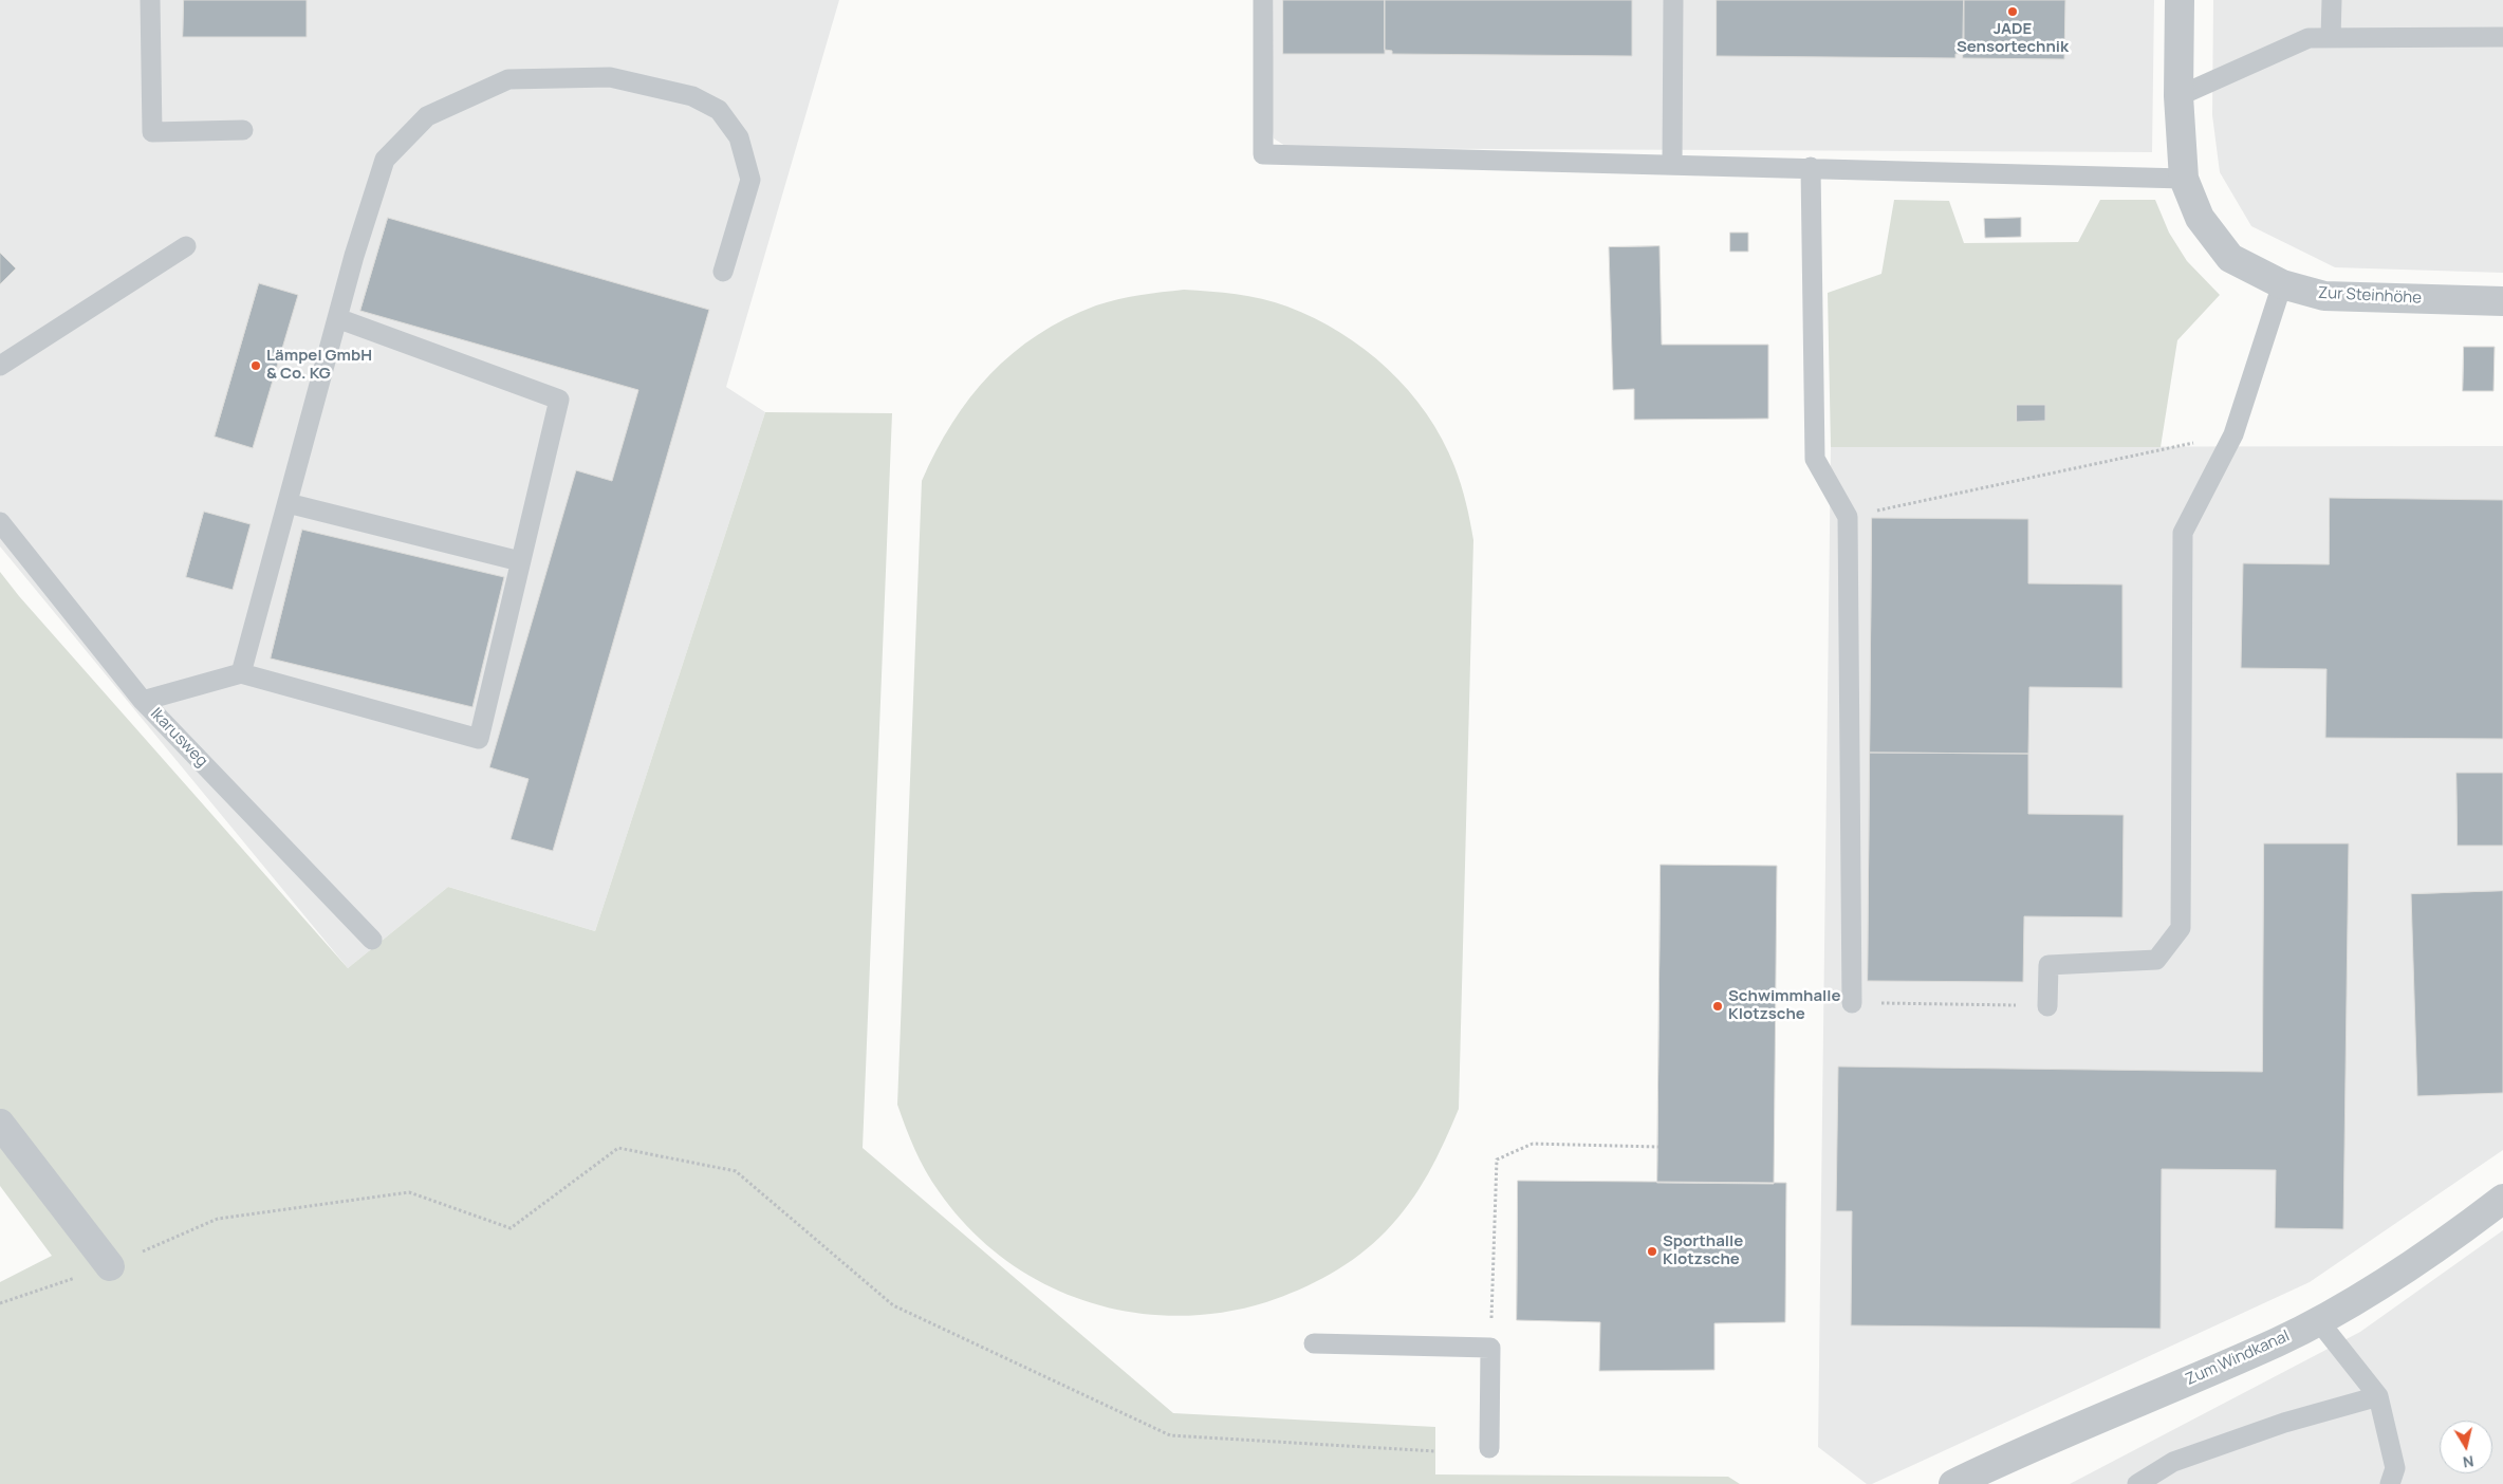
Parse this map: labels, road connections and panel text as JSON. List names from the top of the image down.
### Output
{
  "streets": {
    "street": ["Zur Steinhöhe", "Zum Windkanal"],
    "lane": ["Ikarusweg"]
  },
  "places": [
    "JADE Sensortechnik",
    "Lämpel GmbH & Co. KG",
    "Schwimmhalle Klotzsche",
    "Sporthalle Klotzsche"
  ],
  "north": "bottom"
}
